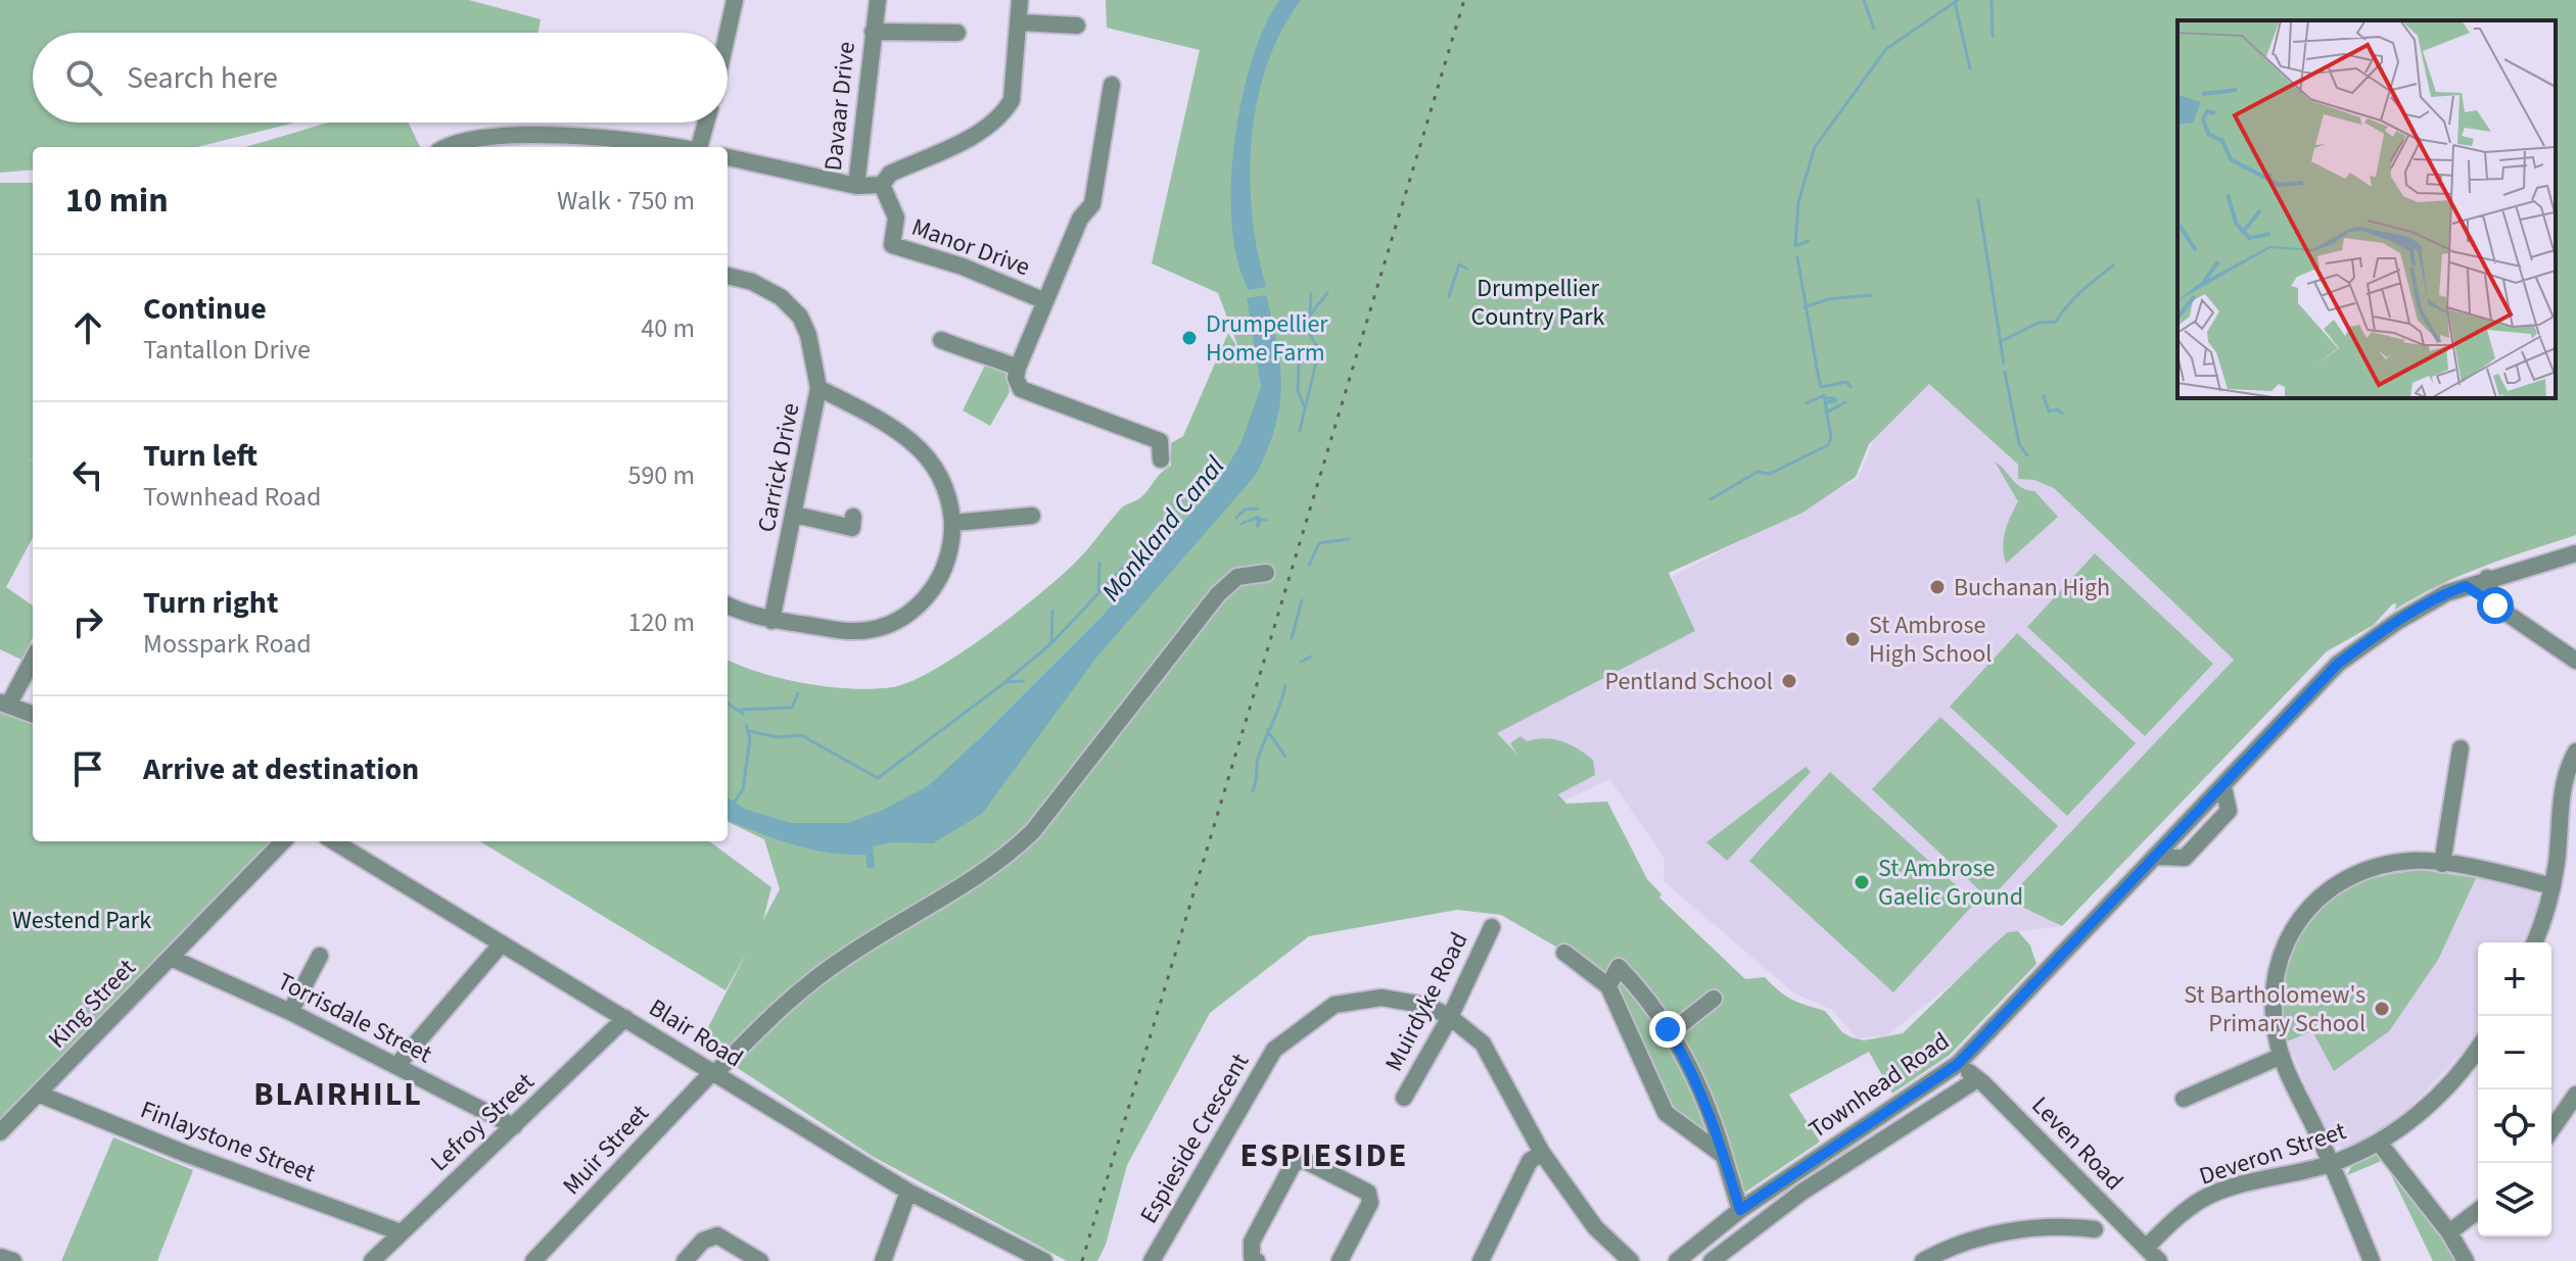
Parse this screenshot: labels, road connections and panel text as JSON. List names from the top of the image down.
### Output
{
  "streets": {
    "street": [
      "Davaar Drive",
      "Manor Drive",
      "Carrick Drive",
      "Muirdyke Road",
      "King Street",
      "Torrisdale Street",
      "Blair Road",
      "Townhead Road",
      "Lefroy Street",
      "Espieside Crescent",
      "Finlaystone Street",
      "Leven Road",
      "Muir Street",
      "Deveron Street"
    ]
  },
  "crossings": [
    ["Muirdyke Road", "Espieside Crescent"],
    ["King Street", "Torrisdale Street"],
    ["King Street", "Finlaystone Street"],
    ["Torrisdale Street", "Lefroy Street"],
    ["Blair Road", "Lefroy Street"],
    ["Blair Road", "Muir Street"],
    ["Townhead Road", "Leven Road"],
    ["Lefroy Street", "Finlaystone Street"],
    ["Leven Road", "Deveron Street"]
  ],
  "districts": ["BLAIRHILL", "ESPIESIDE"],
  "water": ["Monkland Canal"],
  "parks": ["Drumpellier Country Park", "Westend Park"],
  "places": [
    "Drumpellier Home Farm",
    "Buchanan High",
    "St Ambrose High School",
    "Pentland School",
    "St Ambrose Gaelic Ground",
    "St Bartholomew's Primary School"
  ],
  "page": {
    "search": "Search here",
    "heading": ["10 min", "Walk · 750 m"],
    "list": [
      ["Continue", "Tantallon Drive", "40 m"],
      ["Turn left", "Townhead Road", "590 m"],
      ["Turn right", "Mosspark Road", "120 m"],
      "Arrive at destination"
    ],
    "map_buttons": ["+", "−"]
  }
}
